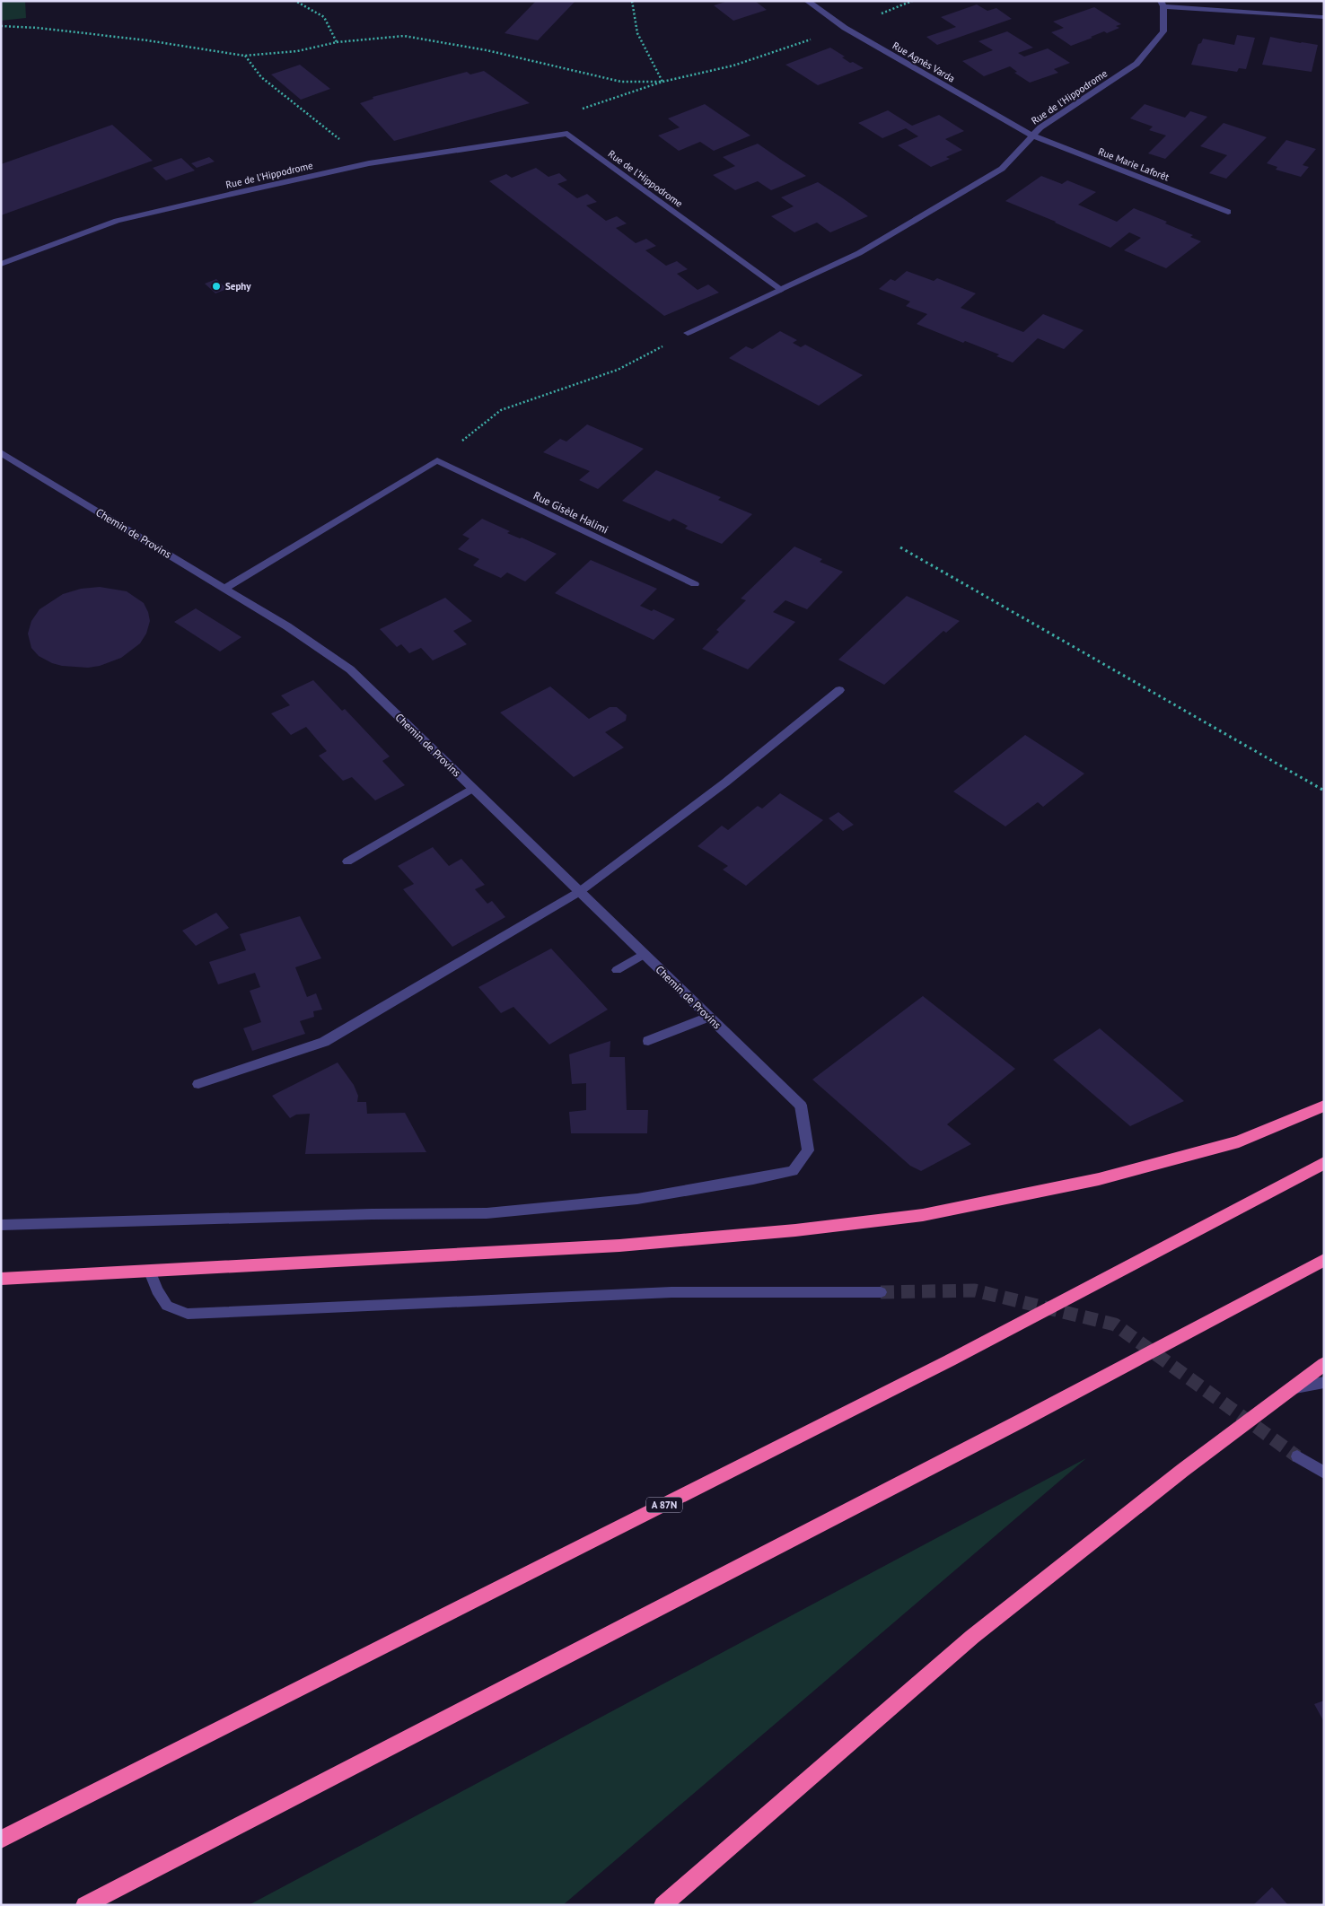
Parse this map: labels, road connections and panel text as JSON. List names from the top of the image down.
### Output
{
  "streets": {
    "highway": ["A 87N"],
    "street": [
      "Rue Agnès Varda",
      "Rue de l'Hippodrome",
      "Rue Marie Laforêt",
      "Rue Gisèle Halimi",
      "Chemin de Provins"
    ]
  },
  "crossings": [
    ["Rue Agnès Varda", "Rue de l'Hippodrome"],
    ["Rue Agnès Varda", "Rue Marie Laforêt"],
    ["Rue de l'Hippodrome", "Rue Marie Laforêt"]
  ],
  "places": ["Sephy"]
}
